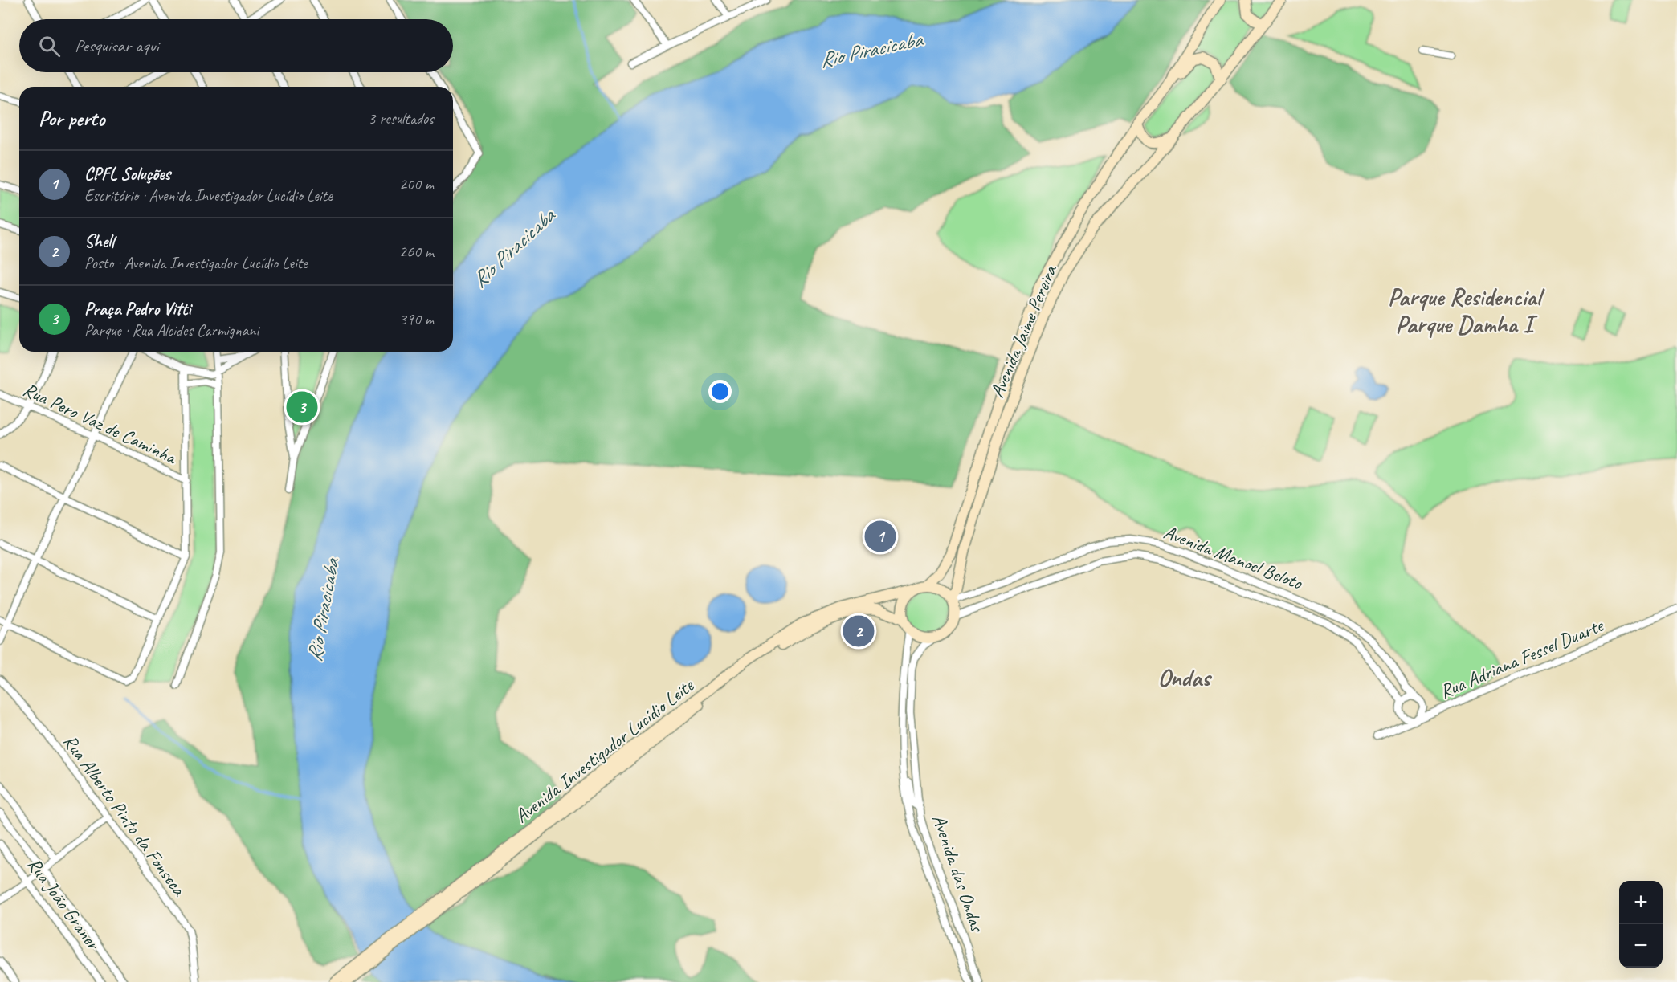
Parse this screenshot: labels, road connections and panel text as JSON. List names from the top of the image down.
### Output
{
  "streets": {
    "main road": ["Avenida Jaime Pereira", "Avenida Investigador Lucídio Leite"],
    "street": [
      "Rua Pero Vaz de Caminha",
      "Avenida Manoel Beloto",
      "Rua Adriana Fessel Duarte",
      "Rua Alberto Pinto da Fonseca",
      "Avenida das Ondas",
      "Rua João Graner"
    ]
  },
  "crossings": [
    ["Avenida Jaime Pereira", "Avenida Manoel Beloto"],
    ["Avenida Jaime Pereira", "Avenida Investigador Lucídio Leite"],
    ["Avenida Jaime Pereira", "Avenida das Ondas"],
    ["Avenida Manoel Beloto", "Rua Adriana Fessel Duarte"],
    ["Avenida Manoel Beloto", "Avenida Investigador Lucídio Leite"],
    ["Avenida Manoel Beloto", "Avenida das Ondas"],
    ["Avenida Investigador Lucídio Leite", "Avenida das Ondas"]
  ],
  "districts": ["Parque Residencial Parque Damha I", "Ondas"],
  "water": ["Rio Piracicaba"],
  "page": {
    "search": "Pesquisar aqui",
    "heading": ["Por perto", "3 resultados"],
    "list": [
      {
        "mark": "1",
        "name": "CPFL Soluções",
        "note": "Escritório · Avenida Investigador Lucídio Leite",
        "value": "200 m"
      },
      {
        "mark": "2",
        "name": "Shell",
        "note": "Posto · Avenida Investigador Lucídio Leite",
        "value": "260 m"
      },
      {
        "mark": "3",
        "name": "Praça Pedro Vitti",
        "note": "Parque · Rua Alcides Carmignani",
        "value": "390 m"
      }
    ],
    "pins": ["3", "1", "2"],
    "map_buttons": ["+", "−"]
  }
}
